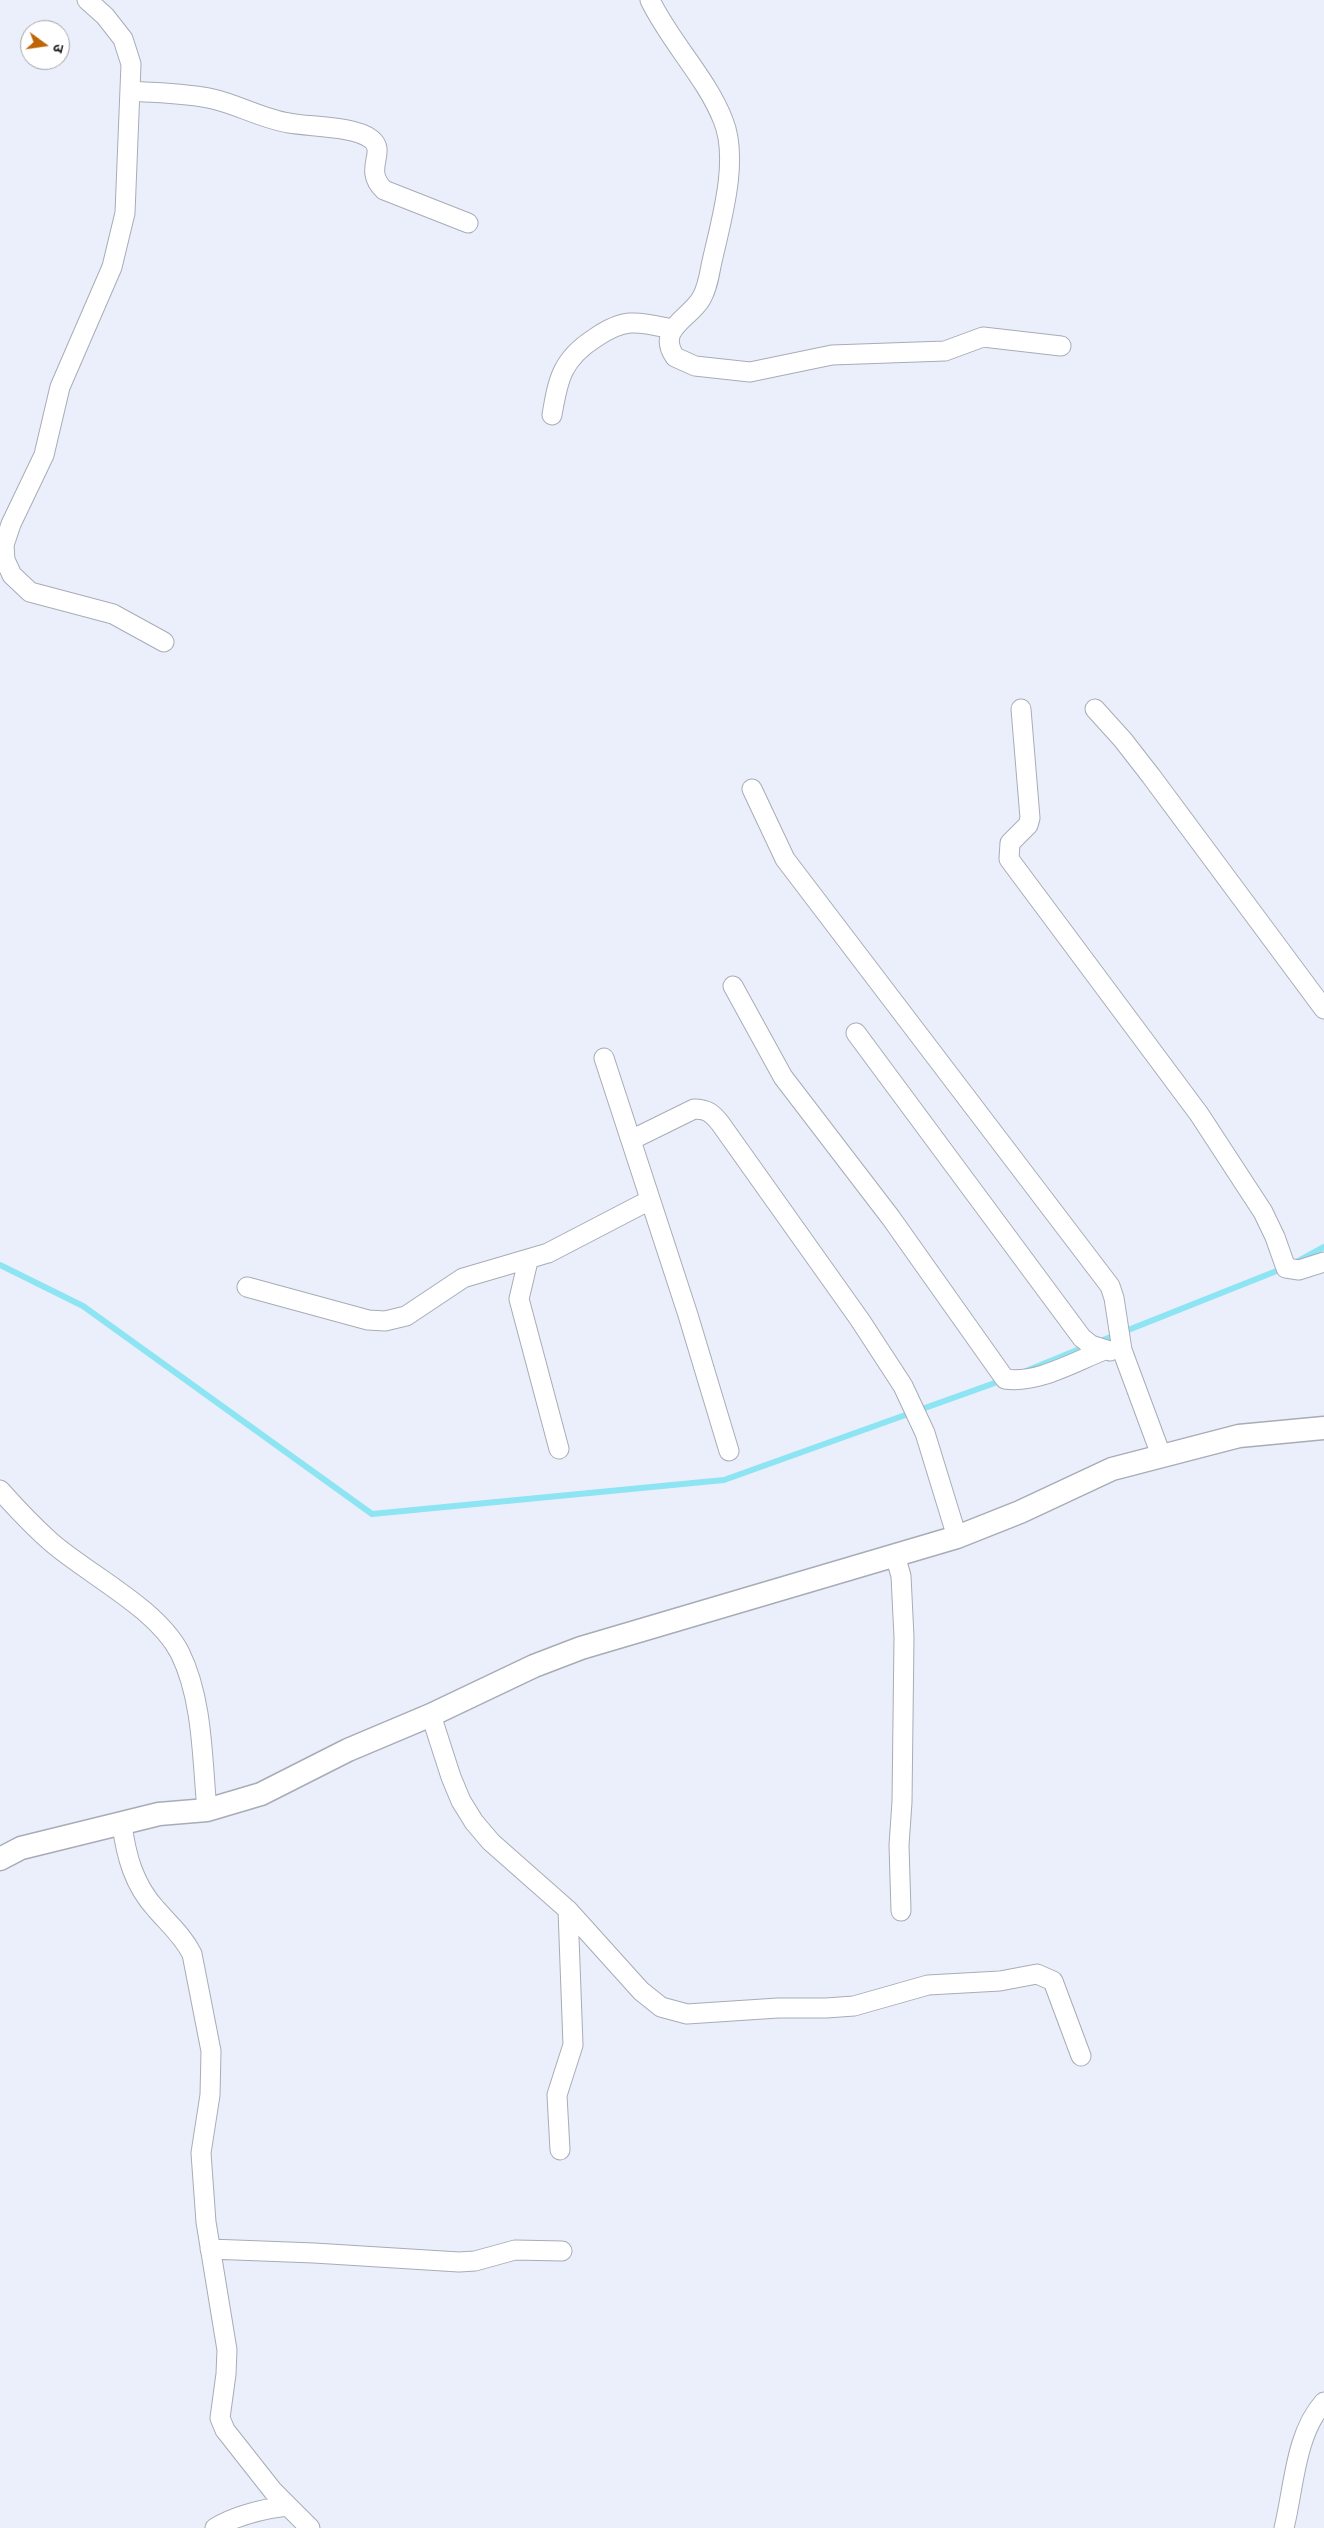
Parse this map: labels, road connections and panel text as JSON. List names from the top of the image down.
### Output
{
  "north": "right"
}
